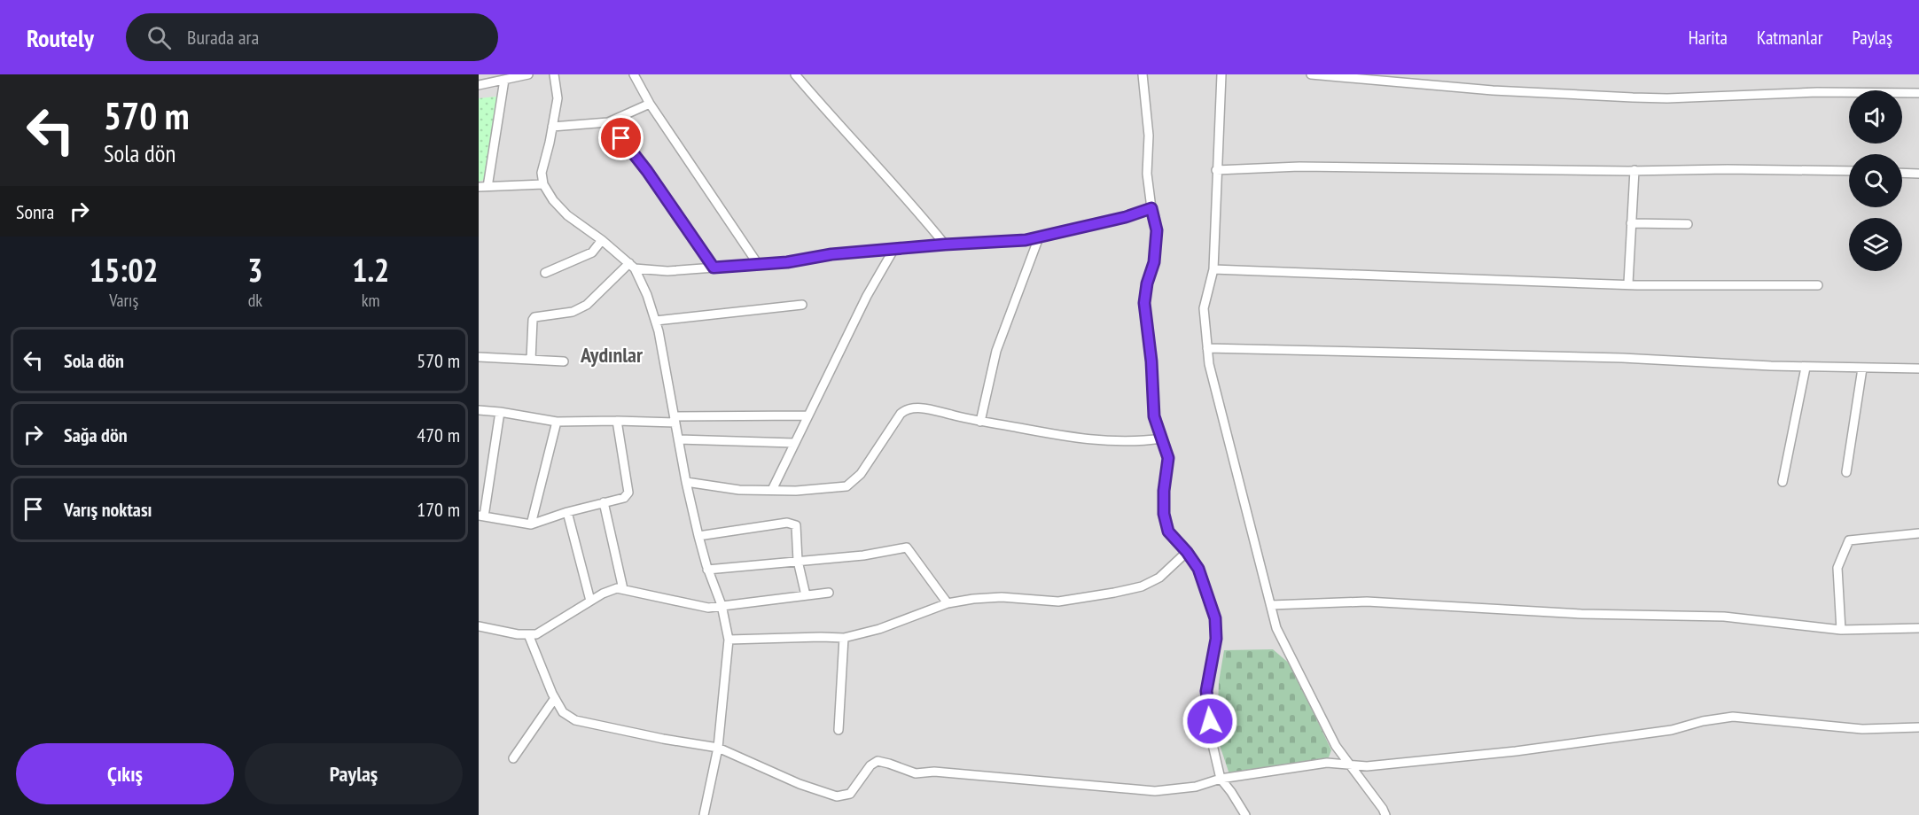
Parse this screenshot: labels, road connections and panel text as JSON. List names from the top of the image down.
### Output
{
  "districts": ["Aydınlar"],
  "page": {
    "header": "Routely",
    "search": "Burada ara",
    "nav": ["Harita", "Katmanlar", "Paylaş"],
    "turn": ["570 m", "Sola dön"],
    "then": "Sonra",
    "eta": [
      "15:02",
      "Varış",
      "3",
      "dk",
      "1.2",
      "km"
    ],
    "list": [
      {
        "name": "Sola dön",
        "value": "570 m"
      },
      {
        "name": "Sağa dön",
        "value": "470 m"
      },
      {
        "name": "Varış noktası",
        "value": "170 m"
      }
    ],
    "buttons": ["Çıkış", "Paylaş"]
  }
}
